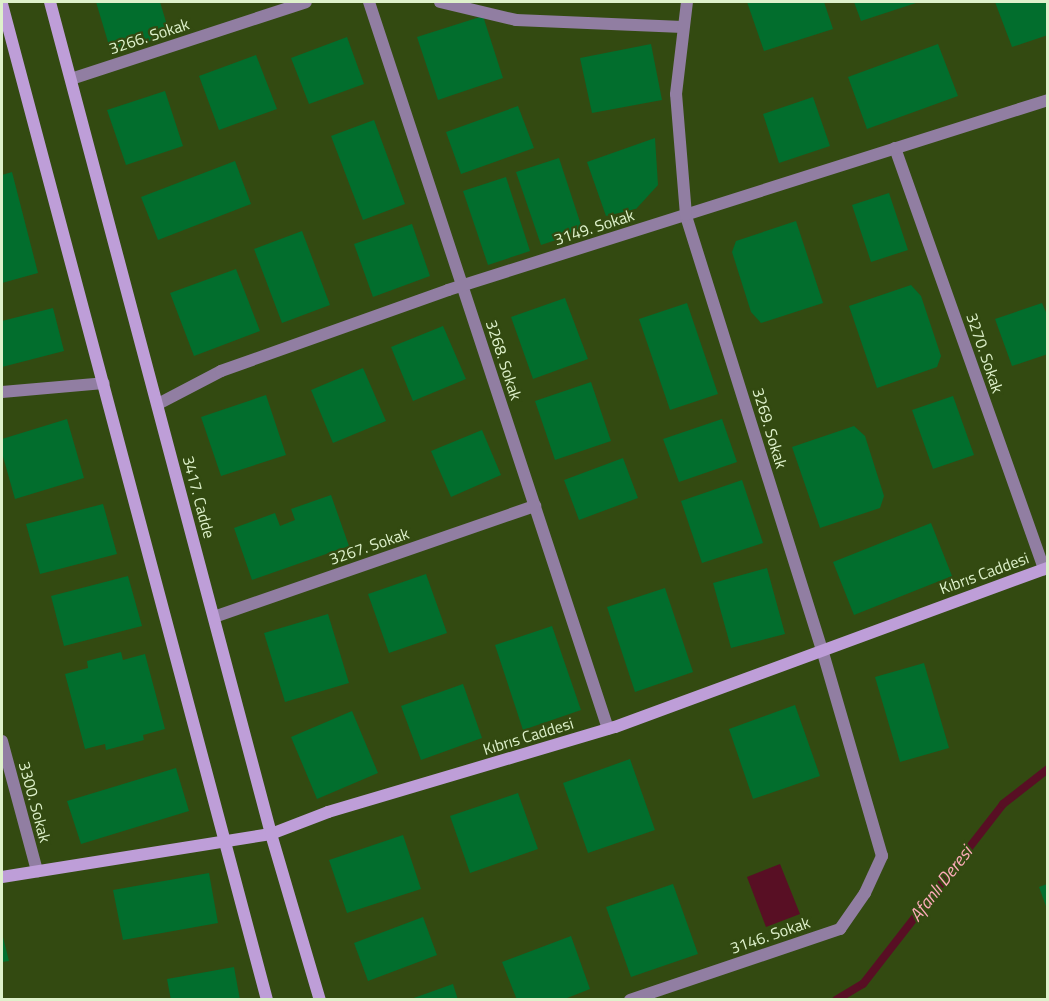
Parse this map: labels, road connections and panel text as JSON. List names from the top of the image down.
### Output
{
  "streets": {
    "street": [
      "3266. Sokak",
      "3149. Sokak",
      "3270. Sokak",
      "3268. Sokak",
      "3269. Sokak",
      "3417. Cadde",
      "3267. Sokak",
      "Kıbrıs Caddesi",
      "3300. Sokak",
      "3146. Sokak"
    ]
  },
  "crossings": [
    ["3266. Sokak", "3417. Cadde"],
    ["3149. Sokak", "3270. Sokak"],
    ["3149. Sokak", "3268. Sokak"],
    ["3149. Sokak", "3269. Sokak"],
    ["3149. Sokak", "3417. Cadde"],
    ["3270. Sokak", "Kıbrıs Caddesi"],
    ["3268. Sokak", "3267. Sokak"],
    ["3268. Sokak", "Kıbrıs Caddesi"],
    ["3269. Sokak", "Kıbrıs Caddesi"],
    ["3269. Sokak", "3146. Sokak"],
    ["3417. Cadde", "3267. Sokak"],
    ["3417. Cadde", "Kıbrıs Caddesi"],
    ["Kıbrıs Caddesi", "3300. Sokak"]
  ],
  "water": ["Afanlı Deresi"]
}
